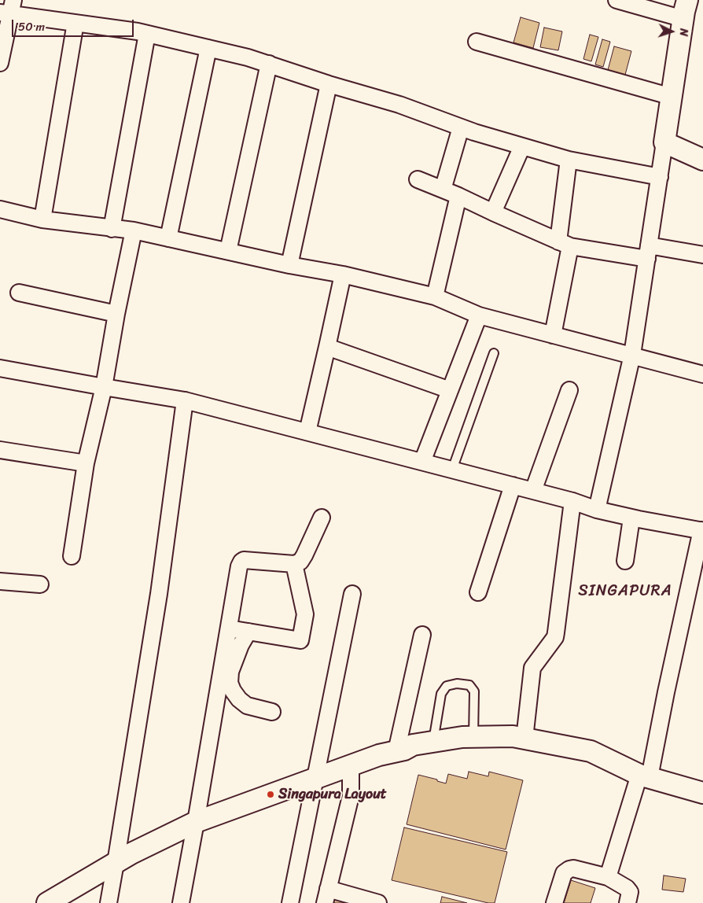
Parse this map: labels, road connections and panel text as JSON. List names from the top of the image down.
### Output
{
  "districts": ["SINGAPURA"],
  "places": ["Singapura Layout"],
  "scale_bar": "50 m",
  "north": "right"
}
